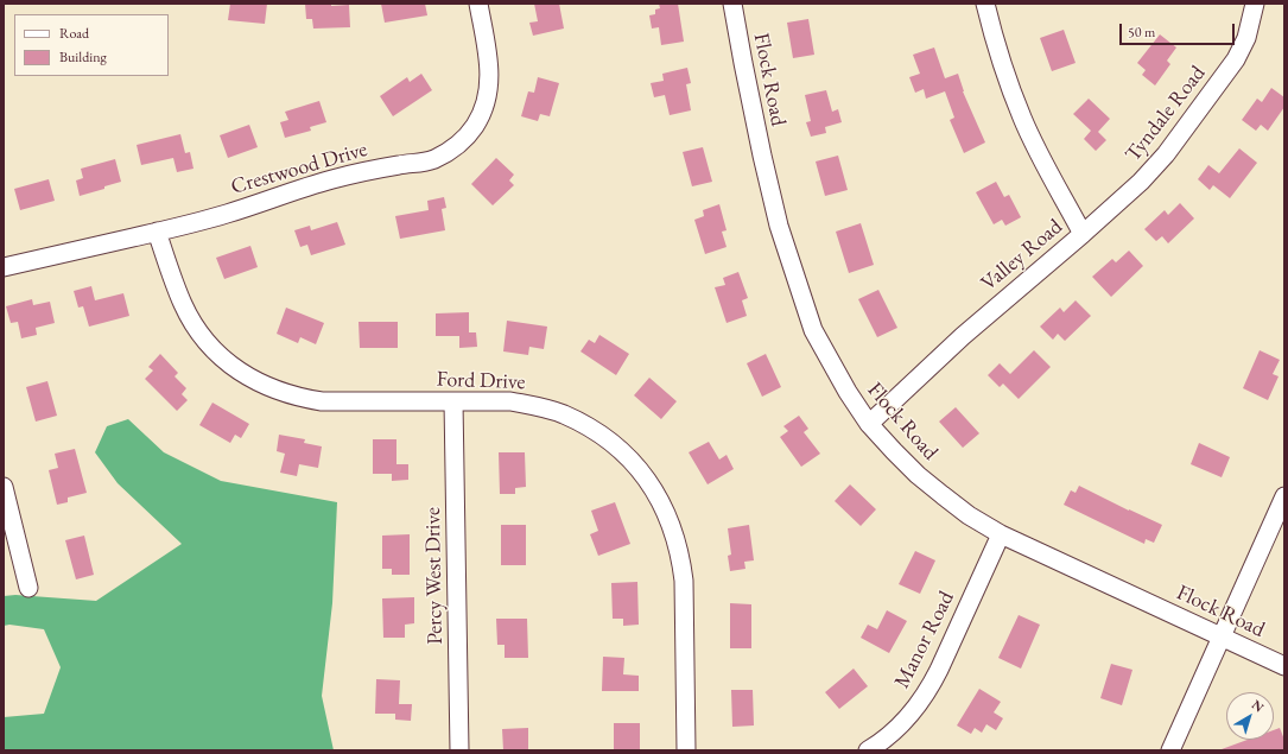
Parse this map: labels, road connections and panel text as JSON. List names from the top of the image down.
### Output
{
  "streets": {
    "street": [
      "Flock Road",
      "Tyndale Road",
      "Crestwood Drive",
      "Valley Road",
      "Ford Drive",
      "Percy West Drive",
      "Manor Road"
    ]
  },
  "crossings": [
    ["Flock Road", "Valley Road"],
    ["Flock Road", "Manor Road"],
    ["Tyndale Road", "Valley Road"],
    ["Crestwood Drive", "Ford Drive"],
    ["Ford Drive", "Percy West Drive"]
  ],
  "legend": ["Road", "Building"],
  "scale_bar": "50 m",
  "north": "top right"
}
